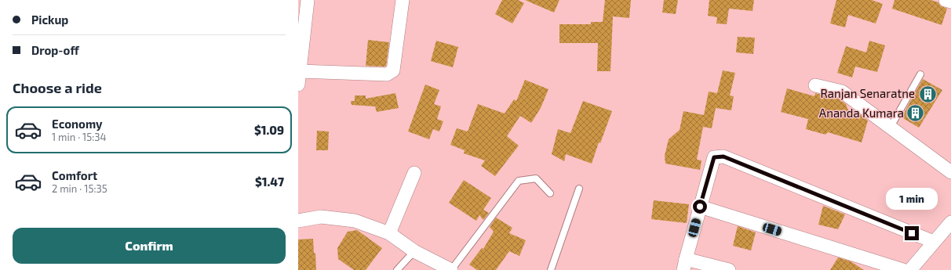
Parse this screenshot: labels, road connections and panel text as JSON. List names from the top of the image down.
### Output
{
  "places": {
    "building": ["Ranjan Senaratne", "Ananda Kumara"]
  },
  "page": {
    "banner": ["Pickup", "Drop-off"],
    "heading": "Choose a ride",
    "list": [
      {
        "name": "Economy",
        "note": "1 min · 15:34",
        "value": "$1.09"
      },
      {
        "name": "Comfort",
        "note": "2 min · 15:35",
        "value": "$1.47"
      }
    ],
    "bubble": "1 min",
    "buttons": "Confirm"
  }
}
